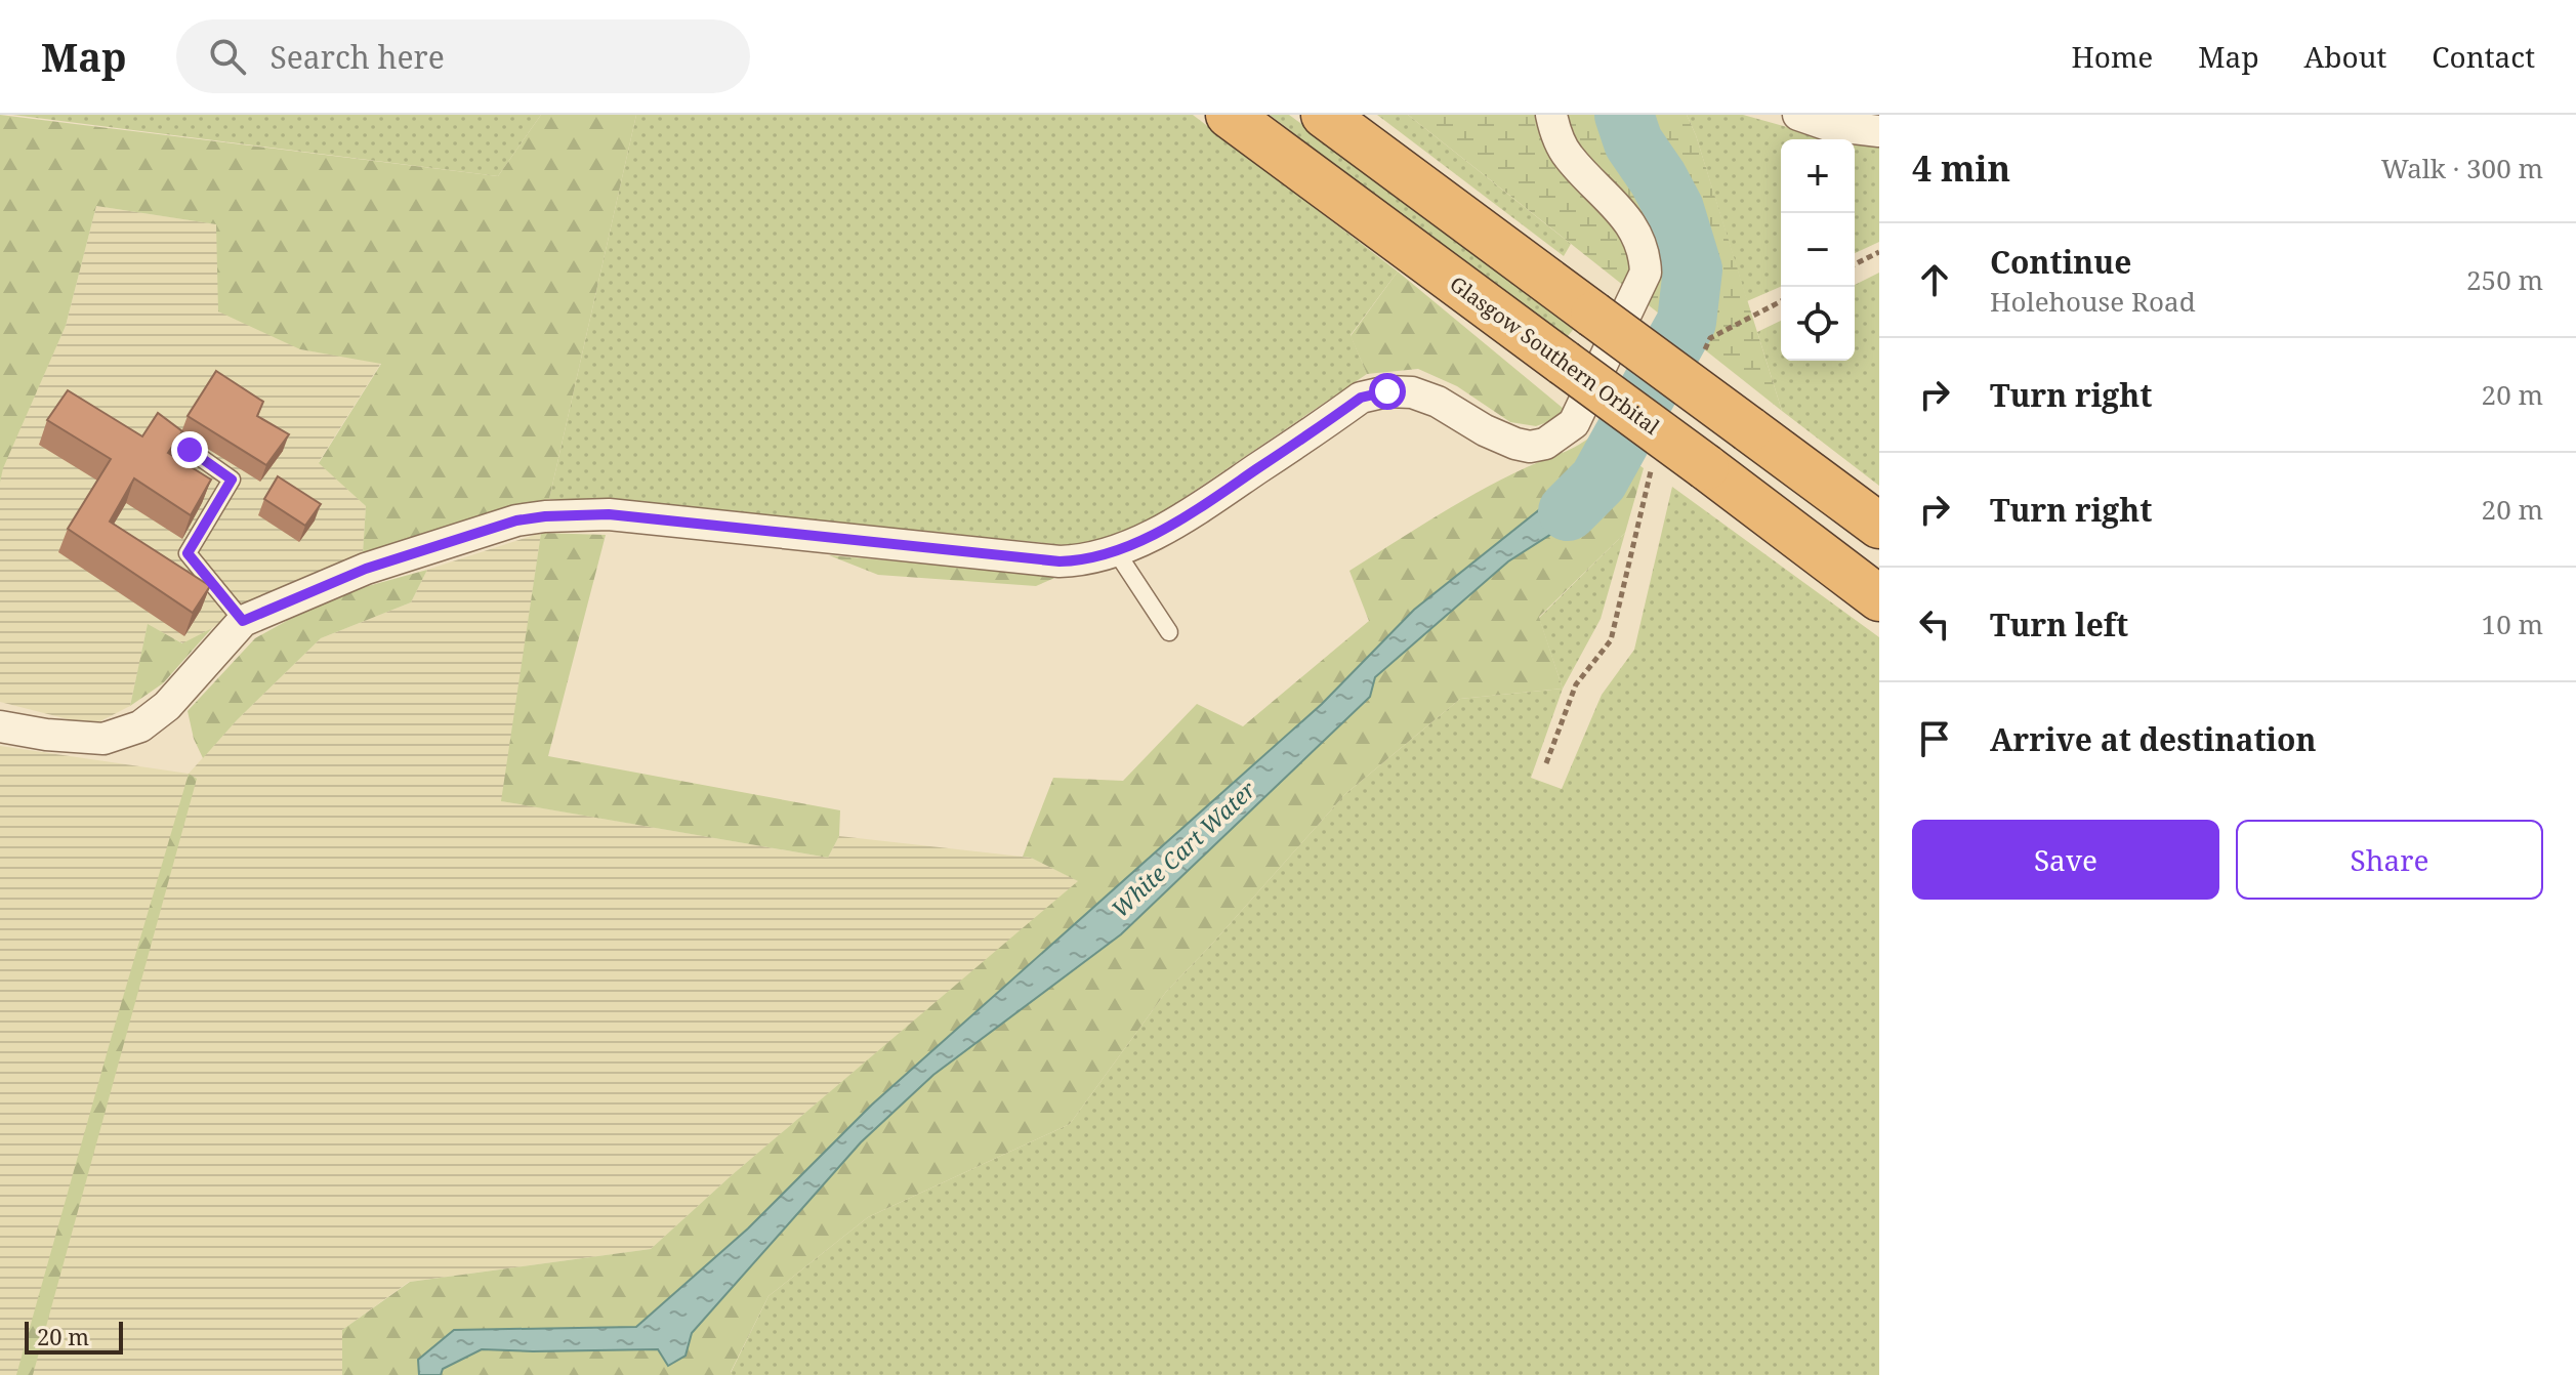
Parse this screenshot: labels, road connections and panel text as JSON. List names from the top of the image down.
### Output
{
  "streets": {
    "highway": ["Glasgow Southern Orbital"]
  },
  "water": ["White Cart Water"],
  "scale_bar": "20 m",
  "page": {
    "header": "Map",
    "search": "Search here",
    "nav": [
      "Home",
      "Map",
      "About",
      "Contact"
    ],
    "heading": ["4 min", "Walk · 300 m"],
    "map_buttons": ["+", "−"],
    "list": [
      ["Continue", "Holehouse Road", "250 m"],
      ["Turn right", "20 m"],
      ["Turn right", "20 m"],
      ["Turn left", "10 m"],
      "Arrive at destination"
    ],
    "buttons": ["Save", "Share"],
    "scale": "20 m"
  }
}
